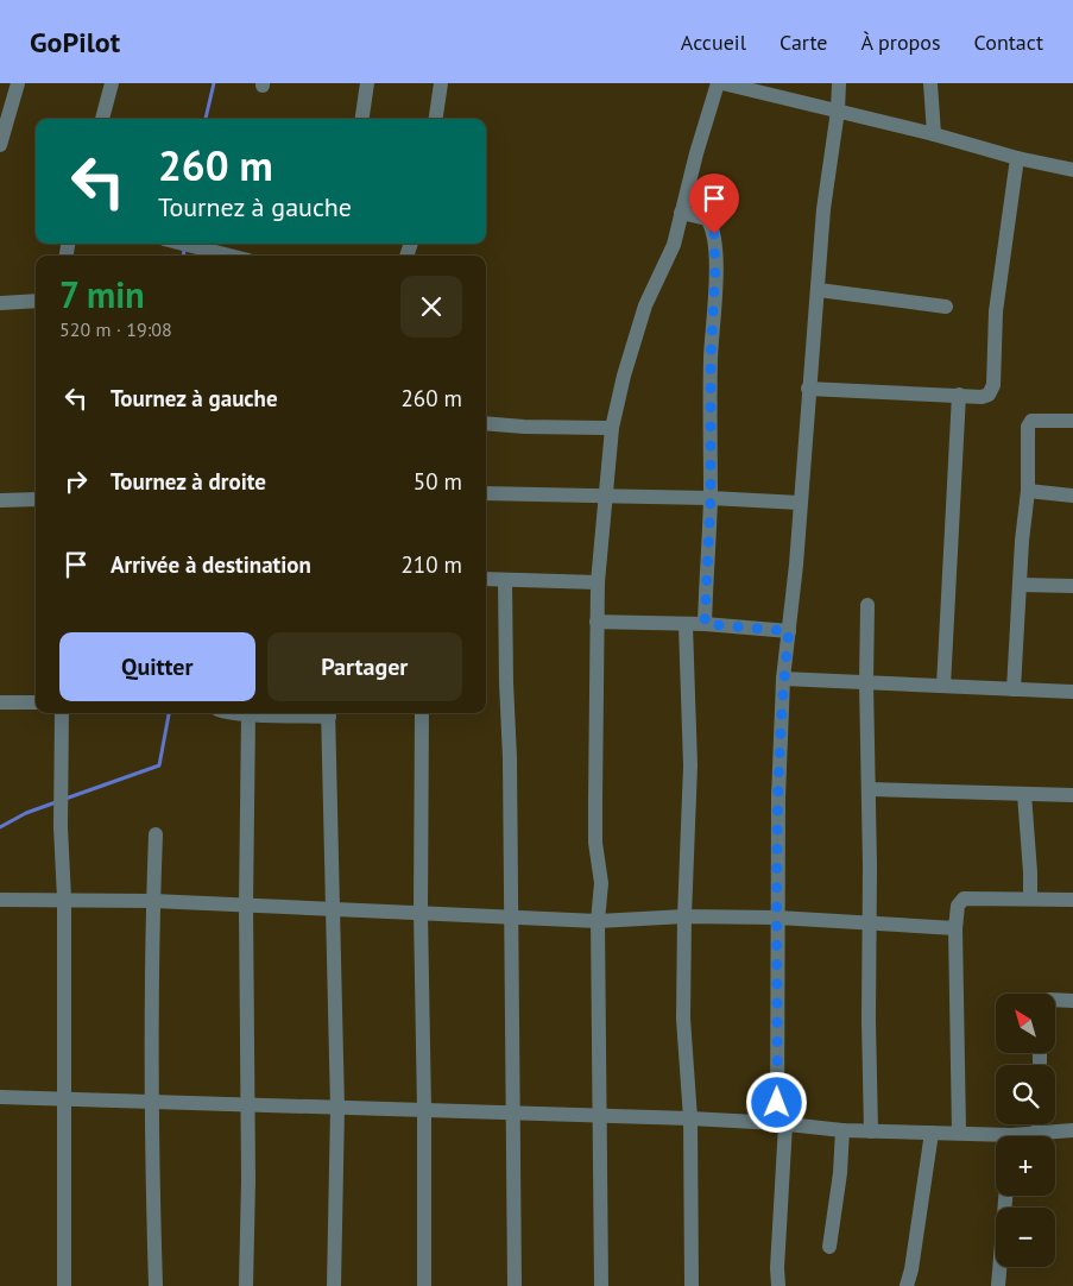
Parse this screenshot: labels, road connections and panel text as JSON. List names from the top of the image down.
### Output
{
  "north": "top left",
  "page": {
    "header": "GoPilot",
    "nav": [
      "Accueil",
      "Carte",
      "À propos",
      "Contact"
    ],
    "turn": ["260 m", "Tournez à gauche"],
    "heading": ["7 min", "520 m · 19:08"],
    "list": [
      {
        "name": "Tournez à gauche",
        "value": "260 m"
      },
      {
        "name": "Tournez à droite",
        "value": "50 m"
      },
      {
        "name": "Arrivée à destination",
        "value": "210 m"
      }
    ],
    "buttons": ["Quitter", "Partager"],
    "map_buttons": ["+", "−"]
  }
}
